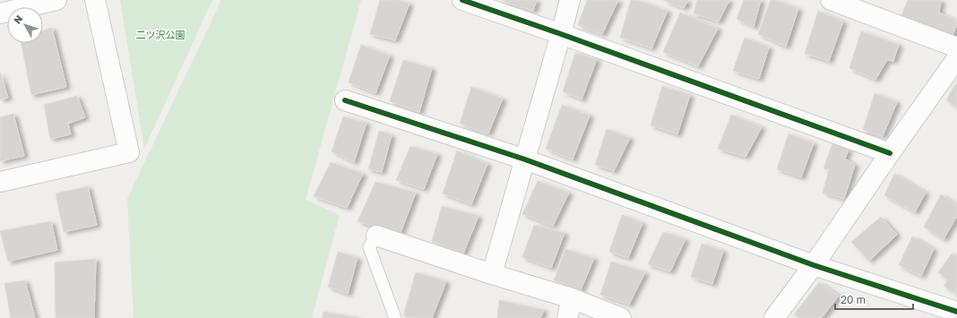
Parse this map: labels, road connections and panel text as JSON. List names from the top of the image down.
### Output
{
  "parks": ["二ツ沢公園"],
  "scale_bar": "20 m",
  "north": "top left"
}
